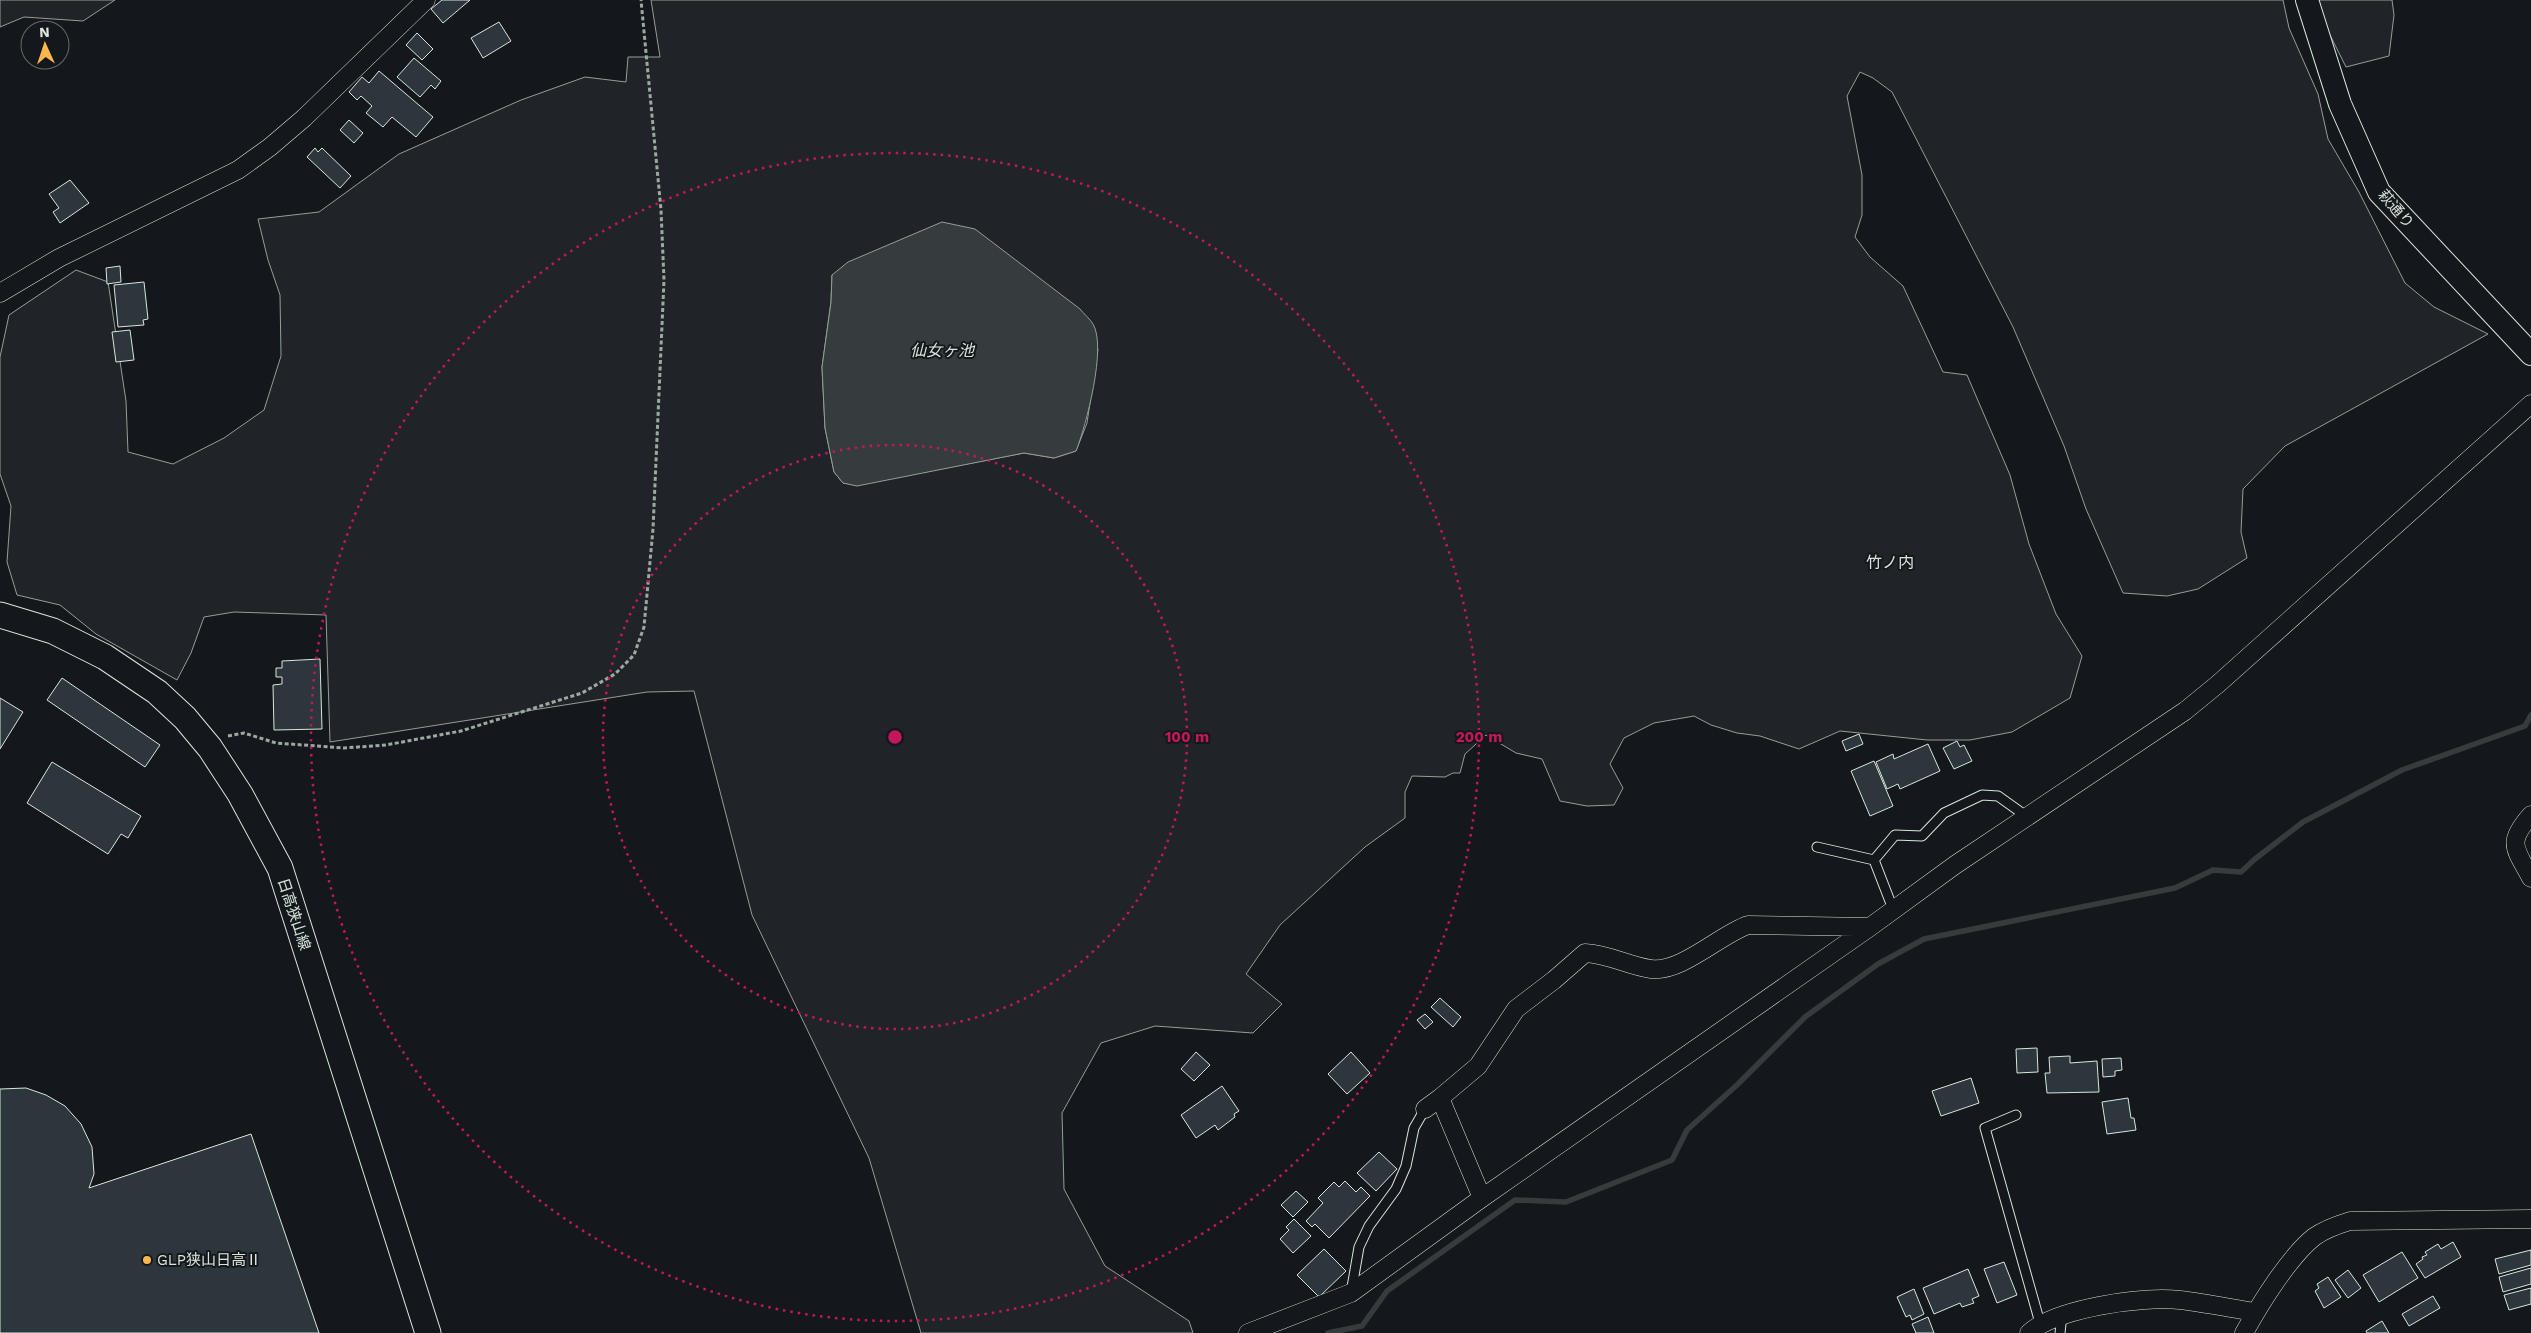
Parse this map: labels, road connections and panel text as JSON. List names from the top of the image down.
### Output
{
  "streets": {
    "main road": ["日高狭山線"],
    "street": ["萩通り"]
  },
  "districts": ["竹ノ内"],
  "water": ["仙女ヶ池"],
  "places": ["GLP狭山日高Ⅱ"],
  "north": "top",
  "rings": ["100 m", "200 m"]
}
